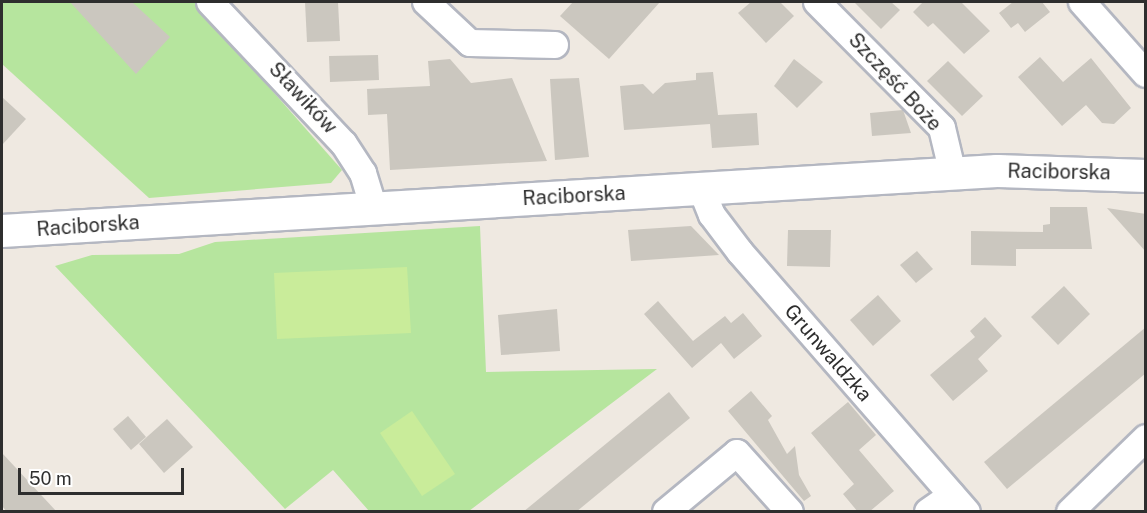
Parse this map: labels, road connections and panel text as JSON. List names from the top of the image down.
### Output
{
  "streets": {
    "street": [
      "Szczęść Boże",
      "Sławików",
      "Raciborska",
      "Grunwaldzka"
    ]
  },
  "crossings": [
    ["Szczęść Boże", "Raciborska"],
    ["Sławików", "Raciborska"],
    ["Raciborska", "Grunwaldzka"]
  ],
  "scale_bar": "50 m"
}
